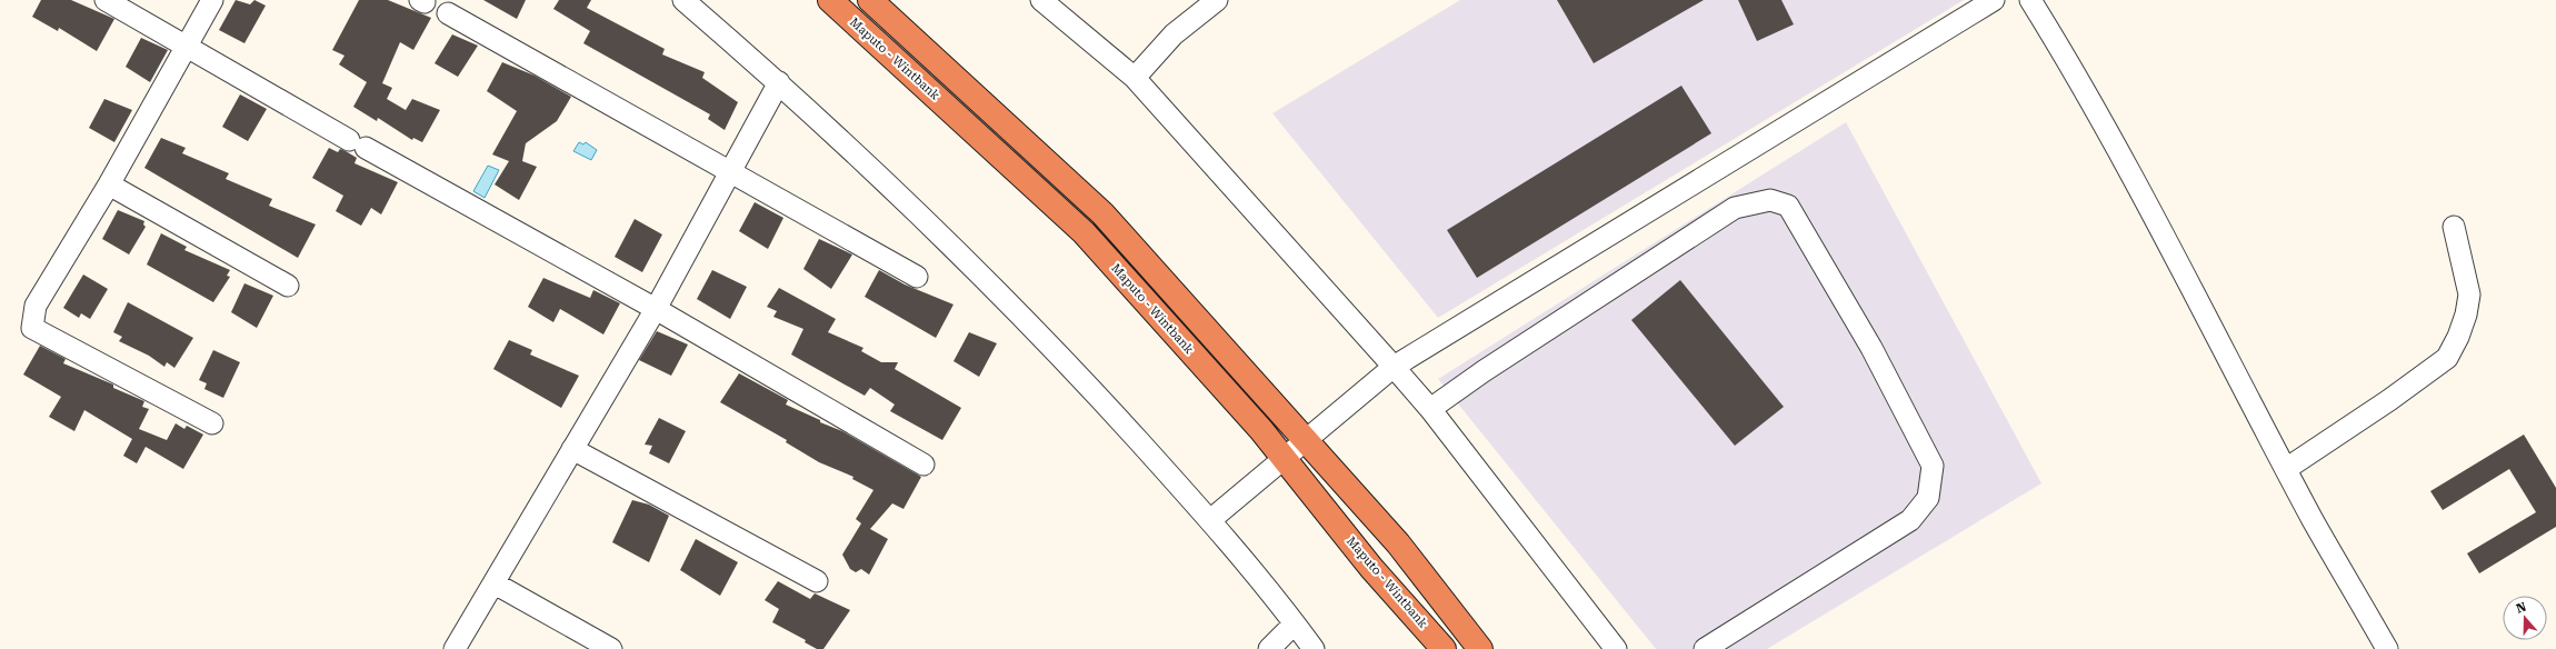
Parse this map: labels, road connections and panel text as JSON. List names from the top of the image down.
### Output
{
  "streets": {
    "highway": ["Maputo - Wintbank"]
  },
  "north": "top"
}
